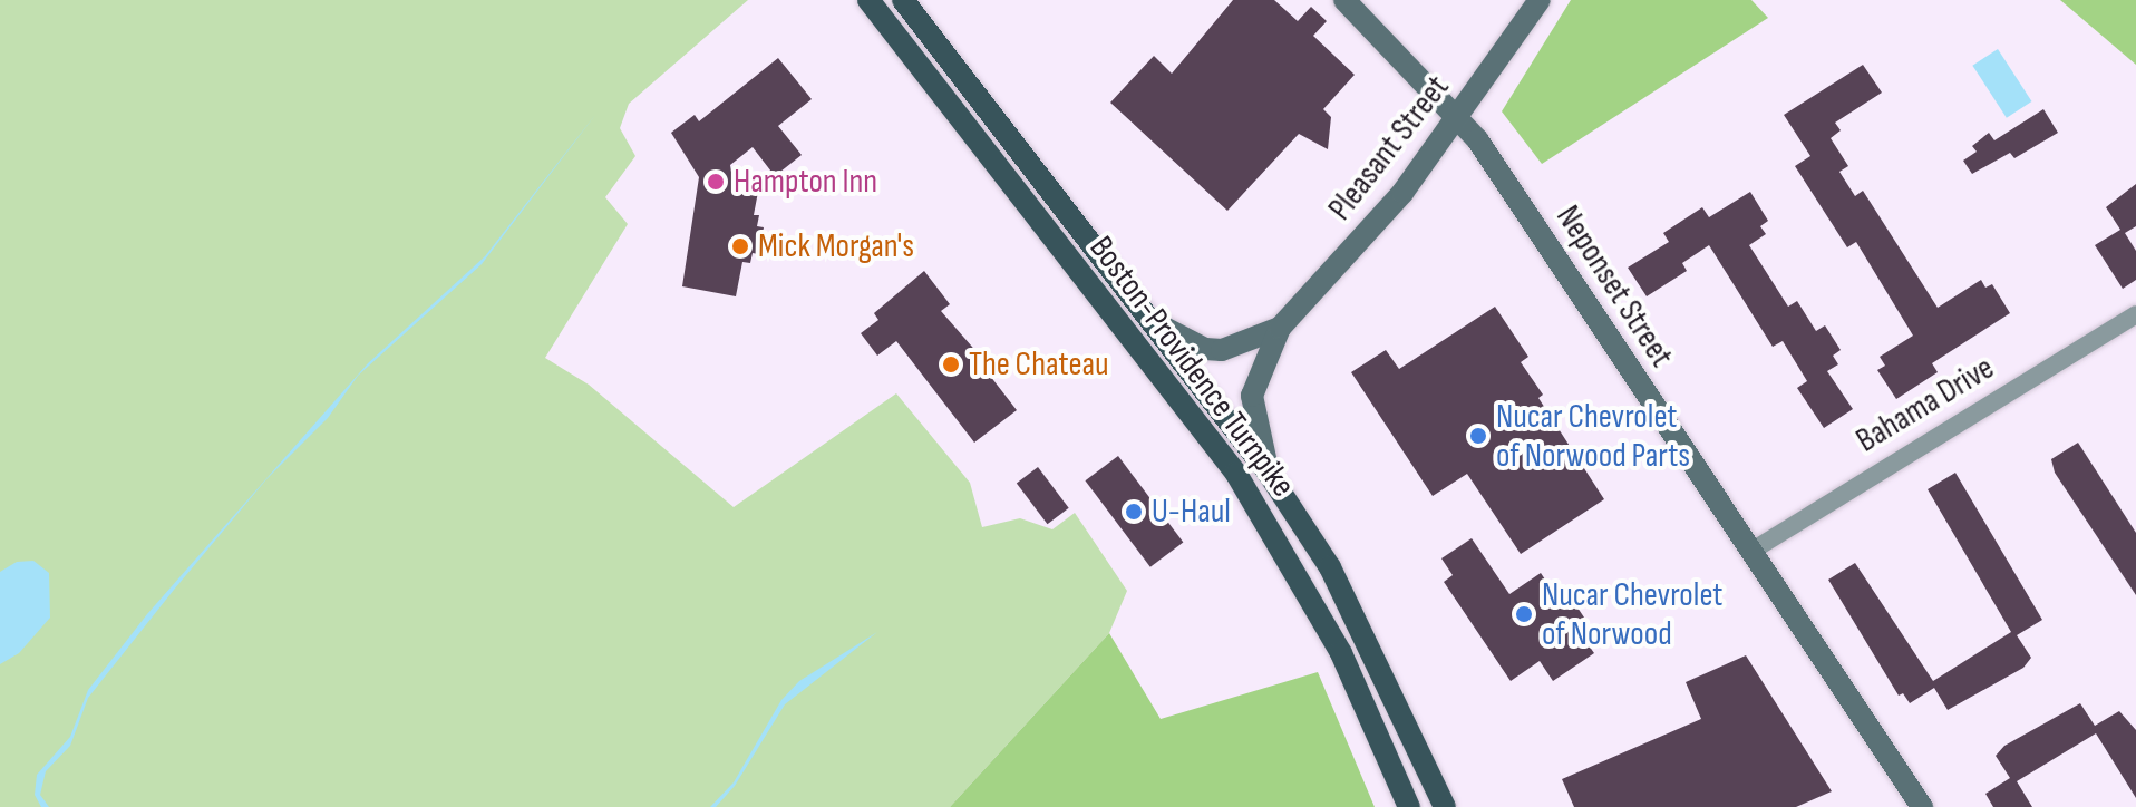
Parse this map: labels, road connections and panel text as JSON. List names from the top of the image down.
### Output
{
  "streets": {
    "main road": ["Boston-Providence Turnpike"],
    "street": ["Pleasant Street", "Neponset Street", "Bahama Drive"]
  },
  "crossings": [
    ["Pleasant Street", "Neponset Street"],
    ["Pleasant Street", "Boston-Providence Turnpike"],
    ["Neponset Street", "Bahama Drive"]
  ],
  "places": [
    "Hampton Inn",
    "Mick Morgan's",
    "The Chateau",
    "Nucar Chevrolet of Norwood Parts",
    "U-Haul",
    "Nucar Chevrolet of Norwood"
  ]
}
